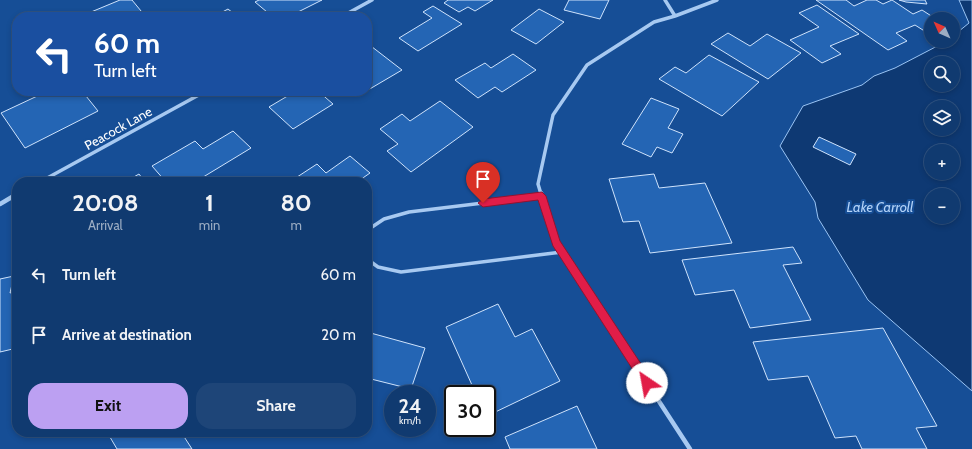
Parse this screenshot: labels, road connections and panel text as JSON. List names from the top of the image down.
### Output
{
  "streets": {
    "street": ["Peacock Lane"]
  },
  "water": ["Lake Carroll"],
  "north": "top left",
  "page": {
    "map_buttons": ["+", "−"],
    "turn": ["60 m", "Turn left"],
    "eta": [
      "20:08",
      "Arrival",
      "1",
      "min",
      "80",
      "m"
    ],
    "list": [
      {
        "name": "Turn left",
        "value": "60 m"
      },
      {
        "name": "Arrive at destination",
        "value": "20 m"
      }
    ],
    "buttons": ["Exit", "Share"],
    "speed": "24 km/h",
    "limit": "30"
  }
}
